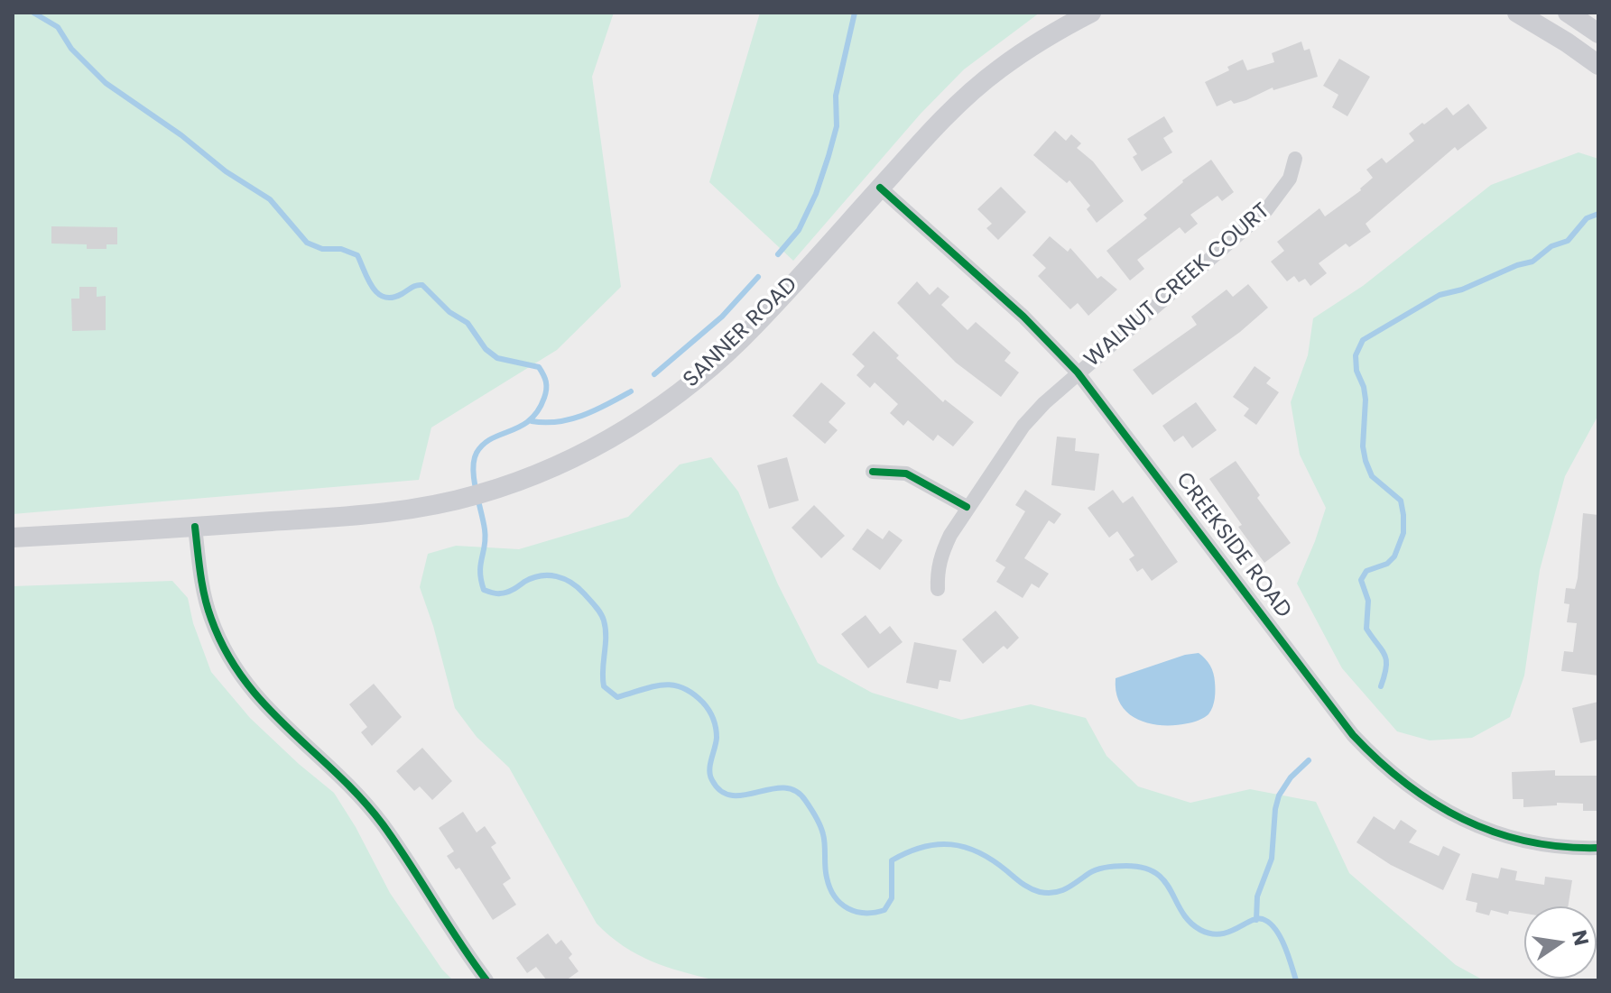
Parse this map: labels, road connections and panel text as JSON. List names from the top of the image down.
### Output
{
  "streets": {
    "main road": ["SANNER ROAD"],
    "street": ["WALNUT CREEK COURT", "CREEKSIDE ROAD"]
  },
  "crossings": [
    ["WALNUT CREEK COURT", "CREEKSIDE ROAD"],
    ["SANNER ROAD", "CREEKSIDE ROAD"]
  ],
  "north": "right"
}
